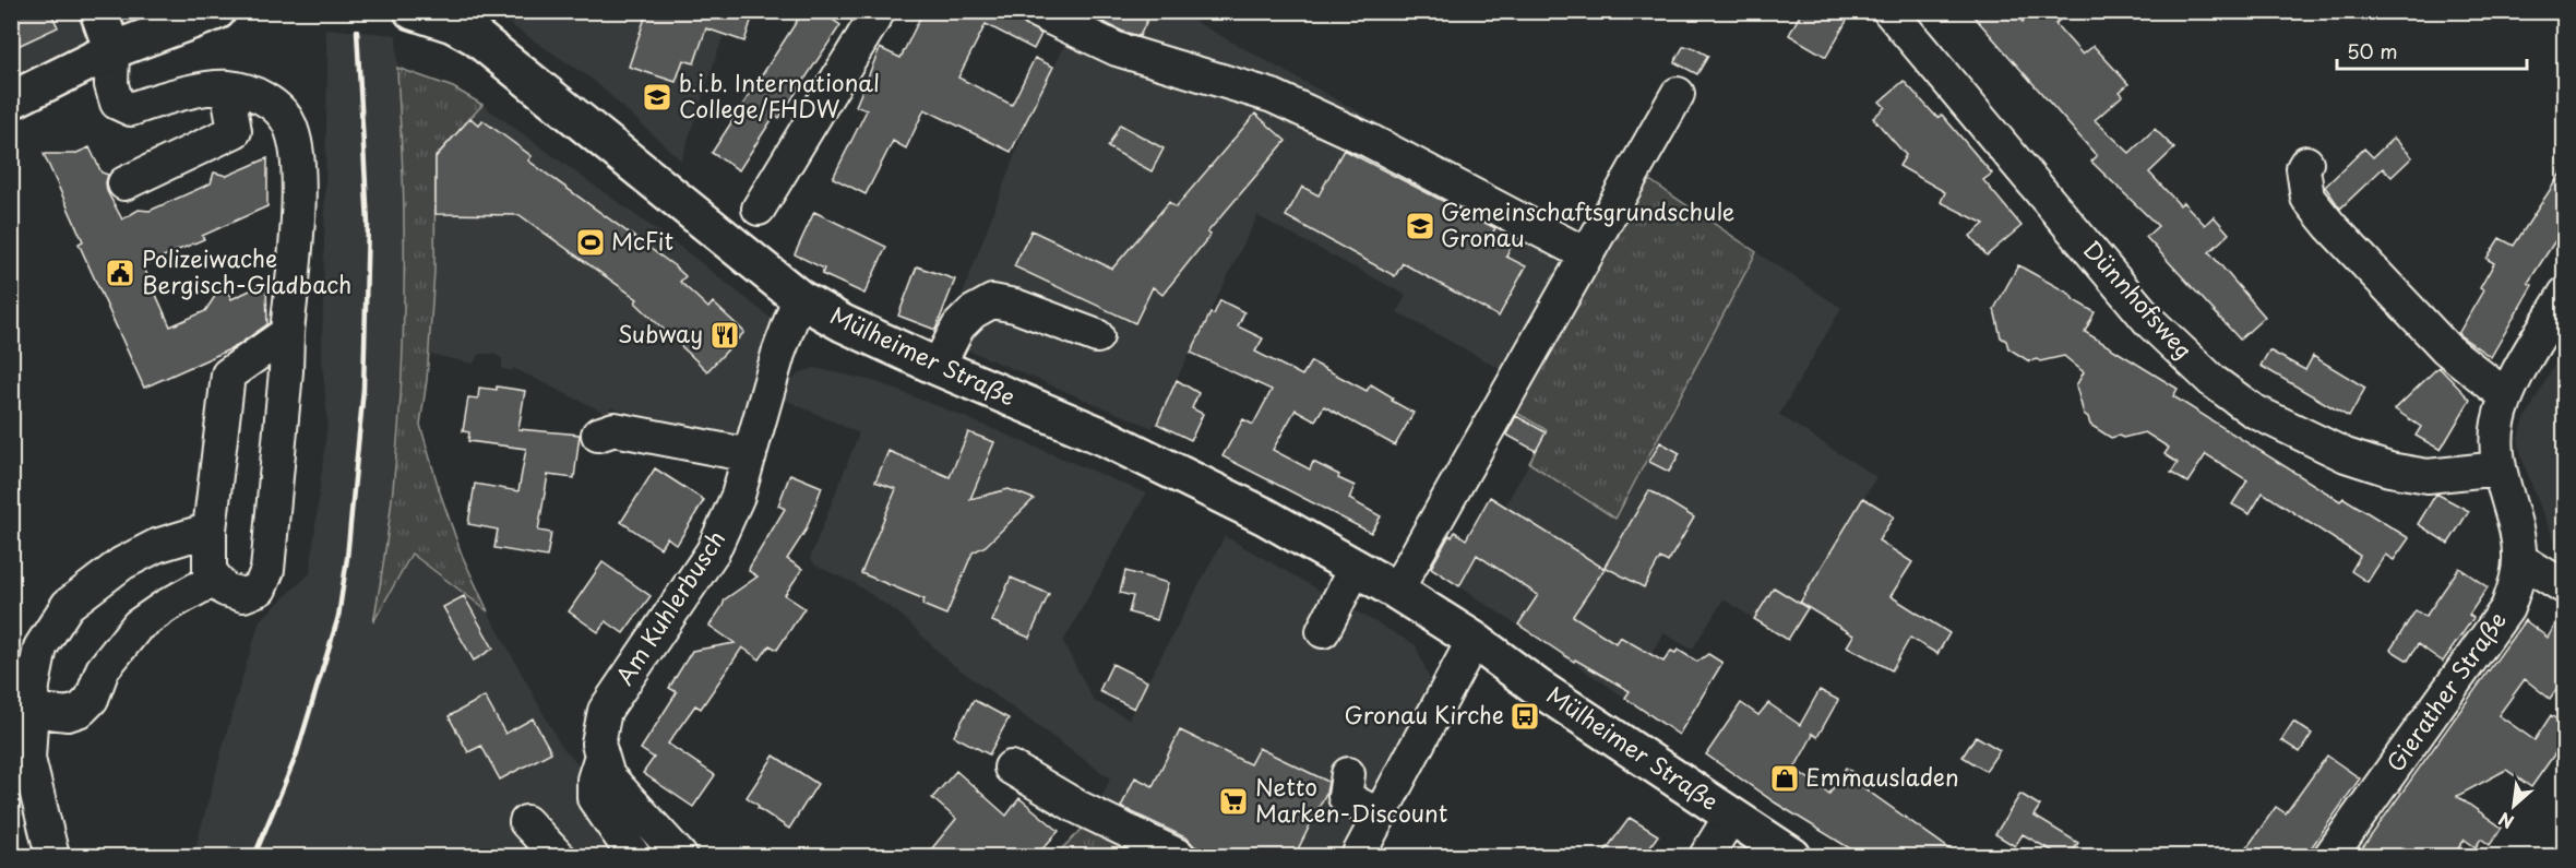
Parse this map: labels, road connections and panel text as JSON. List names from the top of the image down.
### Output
{
  "streets": {
    "main road": ["Mülheimer Straße"],
    "street": ["Dünnhofsweg", "Am Kuhlerbusch", "Gierather Straße"]
  },
  "crossings": [
    ["Dünnhofsweg", "Gierather Straße"],
    ["Mülheimer Straße", "Am Kuhlerbusch"]
  ],
  "places": {
    "school or university": ["b.i.b. International College/FHDW", "Gemeinschaftsgrundschule Gronau"],
    "sports": ["McFit"],
    "public building": ["Polizeiwache Bergisch-Gladbach"],
    "restaurant": ["Subway"],
    "bus stop": ["Gronau Kirche"],
    "shop": ["Emmausladen"],
    "supermarket": ["Netto Marken-Discount"]
  },
  "scale_bar": "50 m",
  "north": "bottom left"
}
